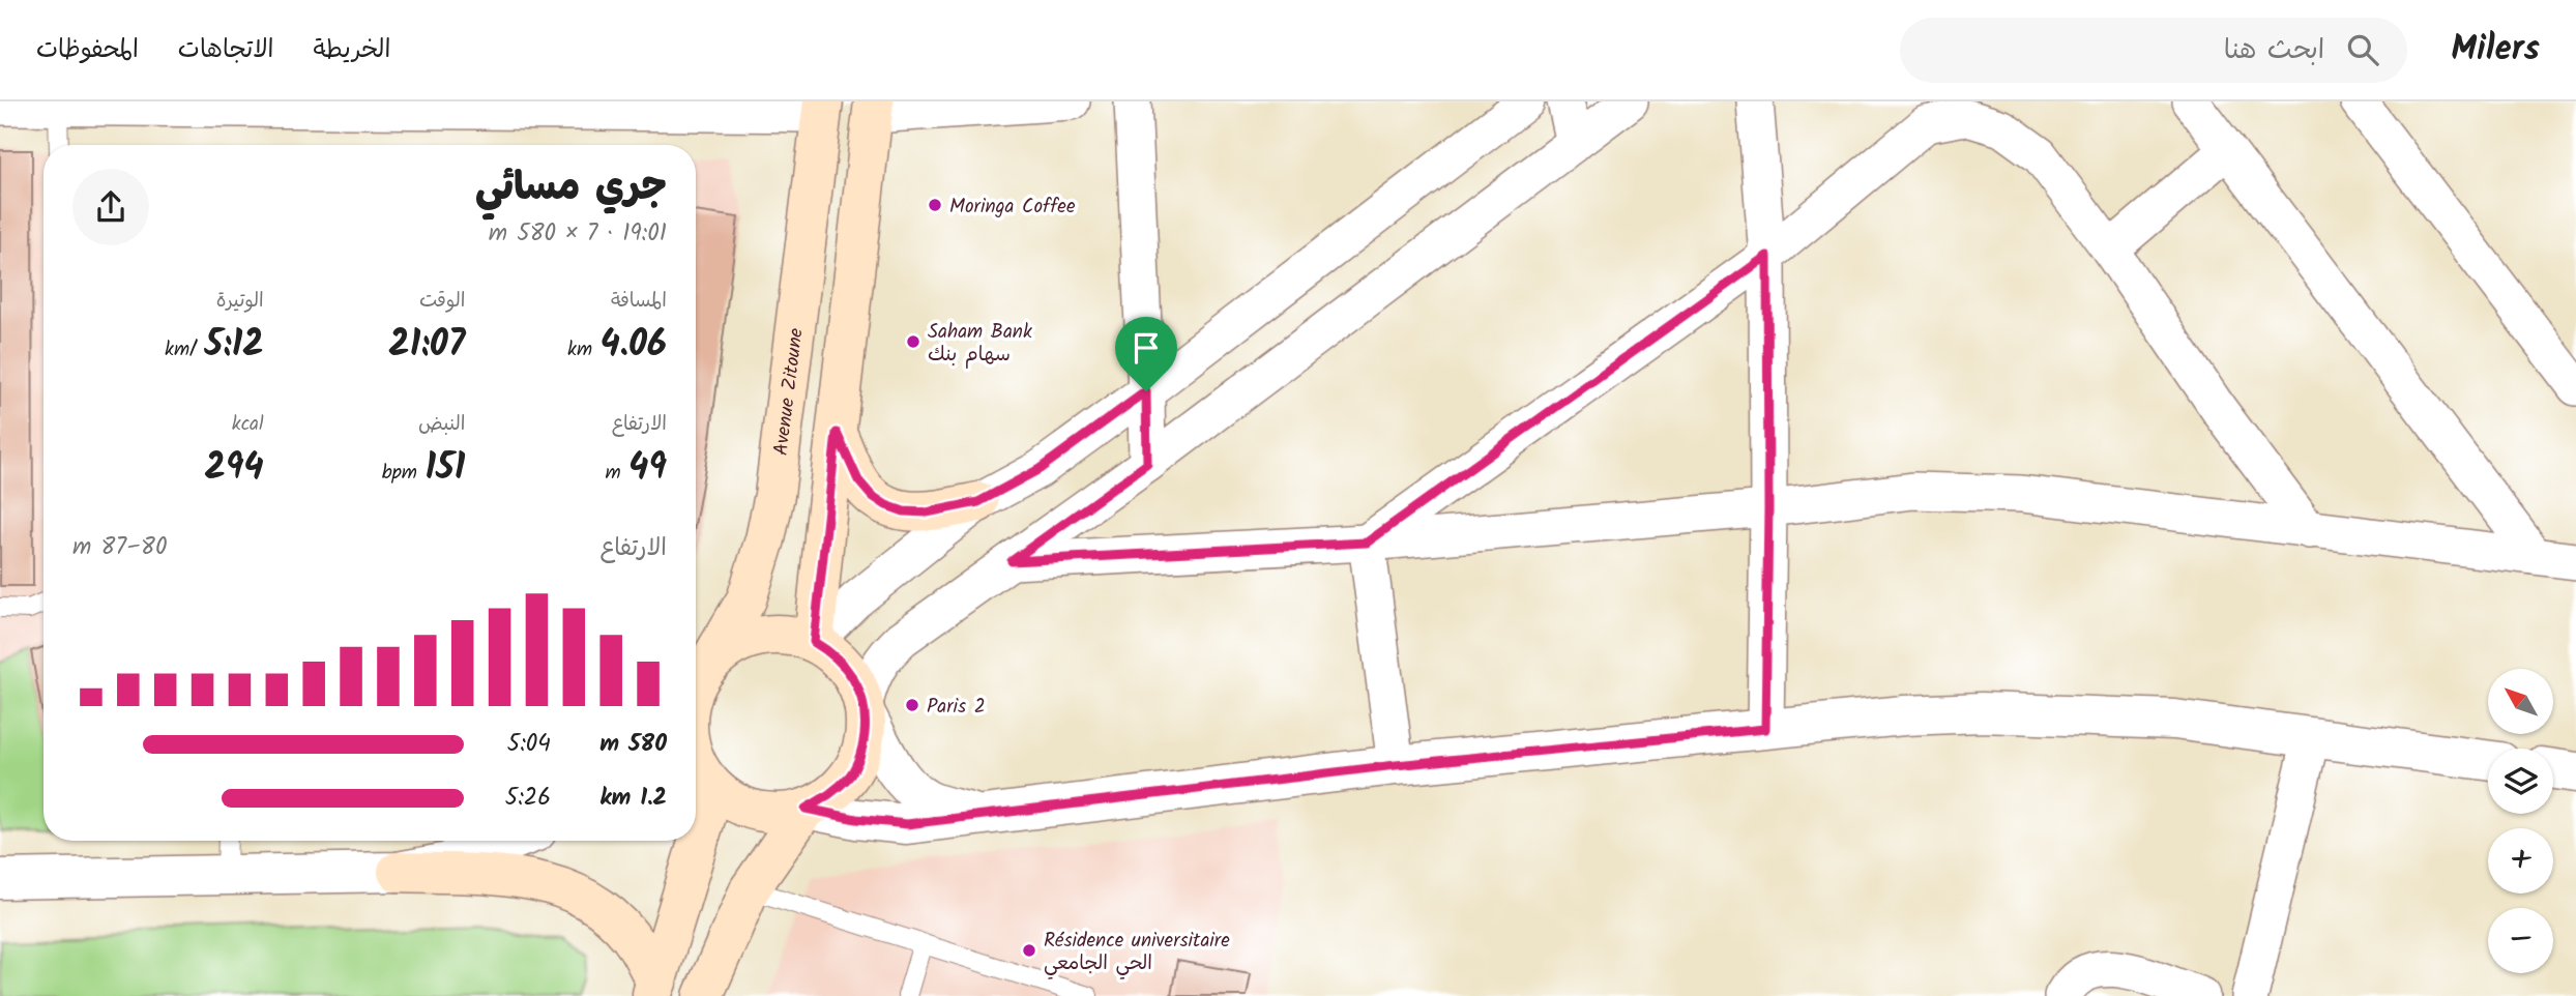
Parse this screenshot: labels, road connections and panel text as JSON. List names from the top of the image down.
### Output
{
  "streets": {
    "main road": ["Avenue Zitoune"]
  },
  "places": [
    "Moringa Coffee",
    "Saham Bank سهام بنك",
    "Paris 2",
    "Résidence universitaire الحي الجامعي"
  ],
  "north": "top left",
  "page": {
    "header": "Milers",
    "search": "ابحث هنا",
    "nav": ["الخريطة", "الاتجاهات", "المحفوظات"],
    "heading": ["جري مسائي", "19:01 · 7 × 580 m"],
    "stats": [
      ["المسافة", "4.06 km"],
      ["الوقت", "21:07"],
      ["الوتيرة", "5:12 /km"],
      ["الارتفاع", "49 m"],
      ["النبض", "151 bpm"],
      ["kcal", "294"]
    ],
    "chart": ["الارتفاع", "80–87 m"],
    "map_buttons": ["+", "−"],
    "list": [
      {
        "name": "580 m",
        "note": "5:04"
      },
      {
        "name": "1.2 km",
        "note": "5:26"
      }
    ]
  }
}
